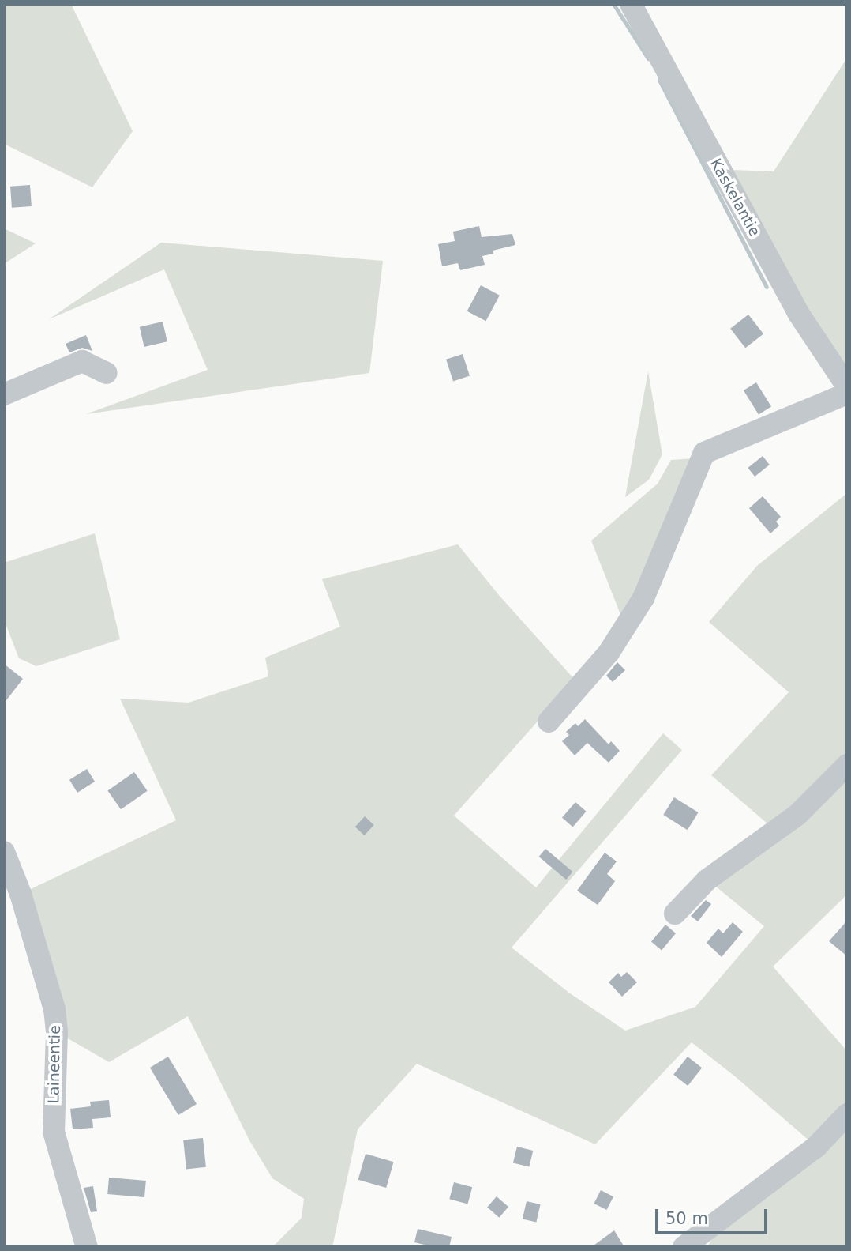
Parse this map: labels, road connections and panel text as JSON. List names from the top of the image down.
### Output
{
  "streets": {
    "street": ["Kaskelantie", "Laineentie"]
  },
  "scale_bar": "50 m"
}
